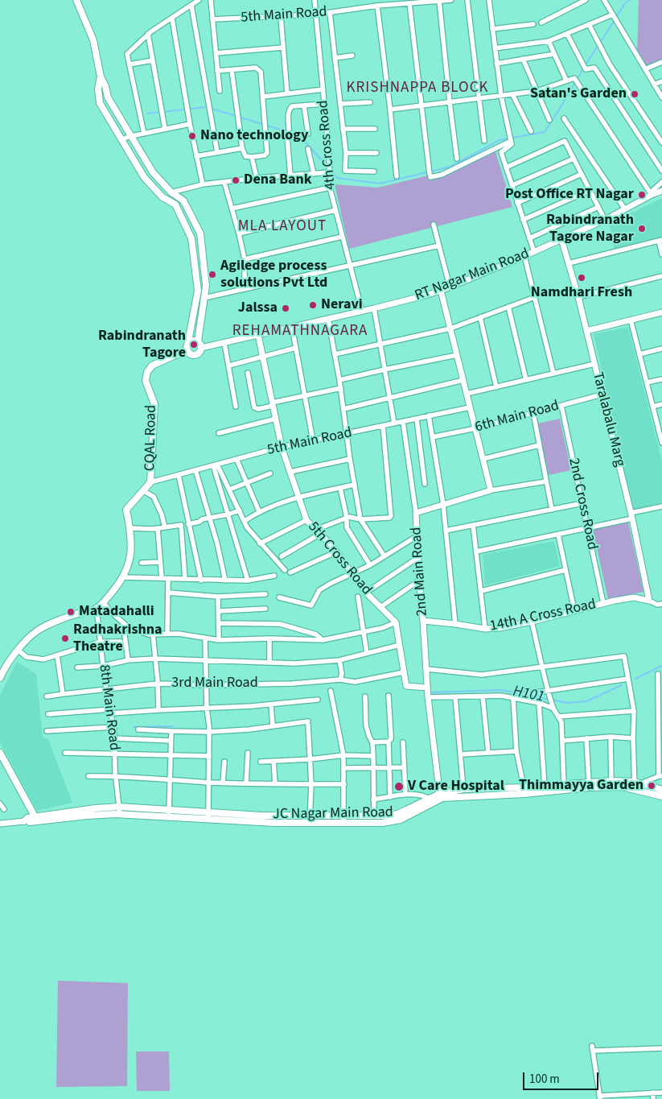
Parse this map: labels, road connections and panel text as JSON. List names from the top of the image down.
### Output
{
  "streets": {
    "main road": ["CQAL Road", "JC Nagar Main Road"],
    "street": [
      "5th Main Road",
      "4th Cross Road",
      "RT Nagar Main Road",
      "6th Main Road",
      "Taralabalu Marg",
      "2nd Cross Road",
      "5th Cross Road",
      "2nd Main Road",
      "14th A Cross Road",
      "3rd Main Road",
      "8th Main Road"
    ]
  },
  "crossings": [
    ["5th Main Road", "4th Cross Road"],
    ["5th Main Road", "CQAL Road"],
    ["5th Main Road", "5th Cross Road"],
    ["4th Cross Road", "RT Nagar Main Road"],
    ["RT Nagar Main Road", "Taralabalu Marg"],
    ["RT Nagar Main Road", "CQAL Road"],
    ["RT Nagar Main Road", "5th Cross Road"],
    ["6th Main Road", "Taralabalu Marg"],
    ["6th Main Road", "2nd Cross Road"],
    ["Taralabalu Marg", "14th A Cross Road"],
    ["CQAL Road", "8th Main Road"],
    ["2nd Cross Road", "14th A Cross Road"],
    ["2nd Main Road", "14th A Cross Road"],
    ["2nd Main Road", "JC Nagar Main Road"],
    ["3rd Main Road", "8th Main Road"],
    ["8th Main Road", "JC Nagar Main Road"]
  ],
  "districts": ["KRISHNAPPA BLOCK", "MLA LAYOUT", "REHAMATHNAGARA"],
  "water": ["H101"],
  "places": [
    "Satan's Garden",
    "Nano technology",
    "Dena Bank",
    "Post Office RT Nagar",
    "Rabindranath Tagore Nagar",
    "Agiledge process solutions Pvt Ltd",
    "Namdhari Fresh",
    "Neravi",
    "Jalssa",
    "Rabindranath Tagore",
    "Matadahalli",
    "Radhakrishna Theatre",
    "Thimmayya Garden",
    "V Care Hospital"
  ],
  "scale_bar": "100 m"
}
